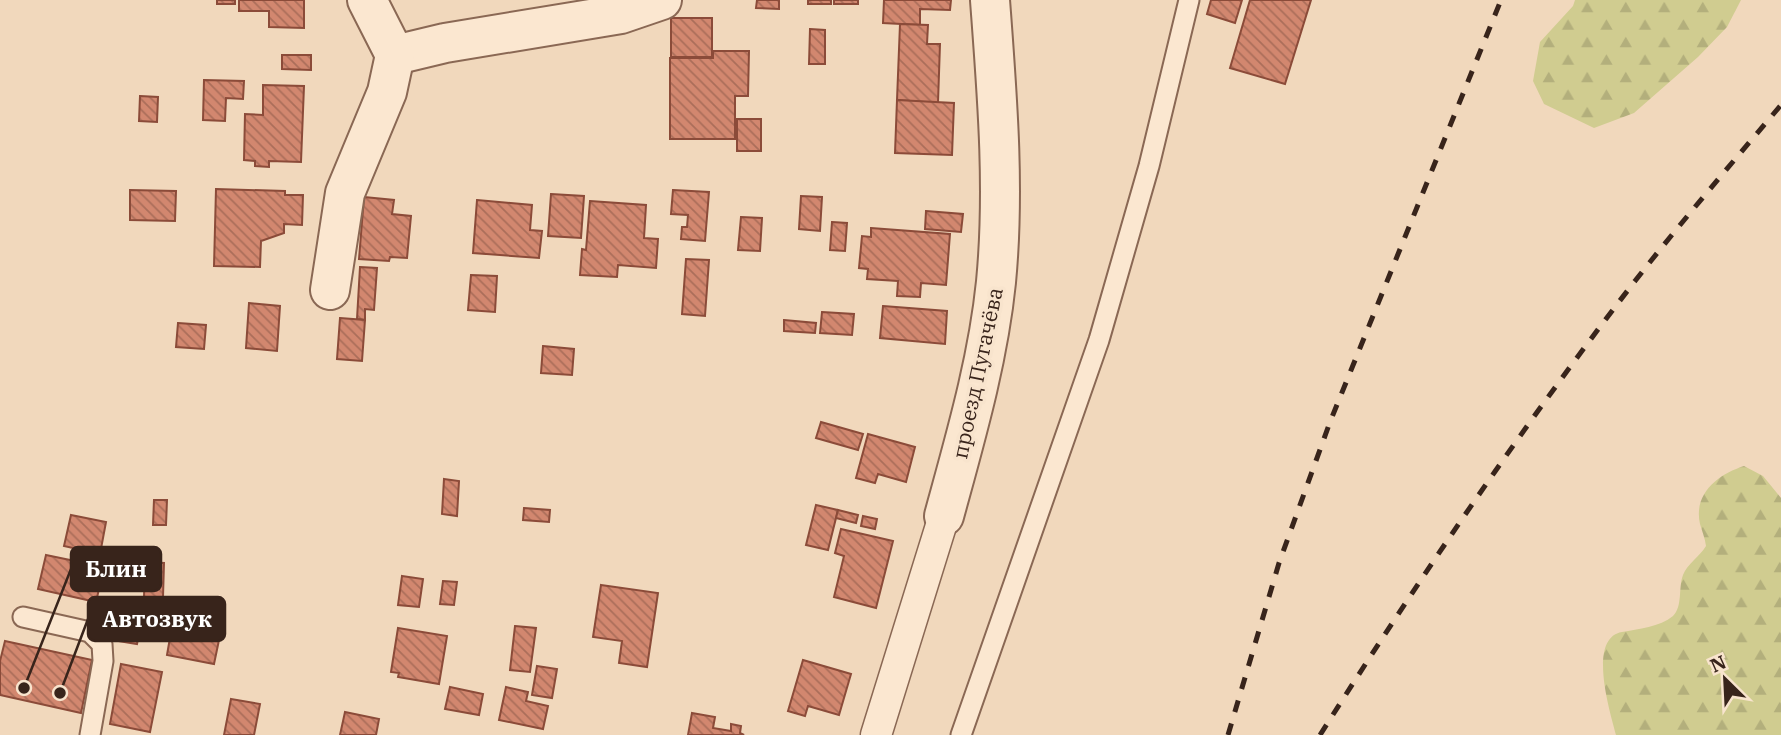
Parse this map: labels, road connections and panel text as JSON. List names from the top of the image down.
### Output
{
  "streets": {
    "street": ["проезд Пугачёва"]
  },
  "places": ["Блин", "Автозвук"],
  "north": "top left"
}
